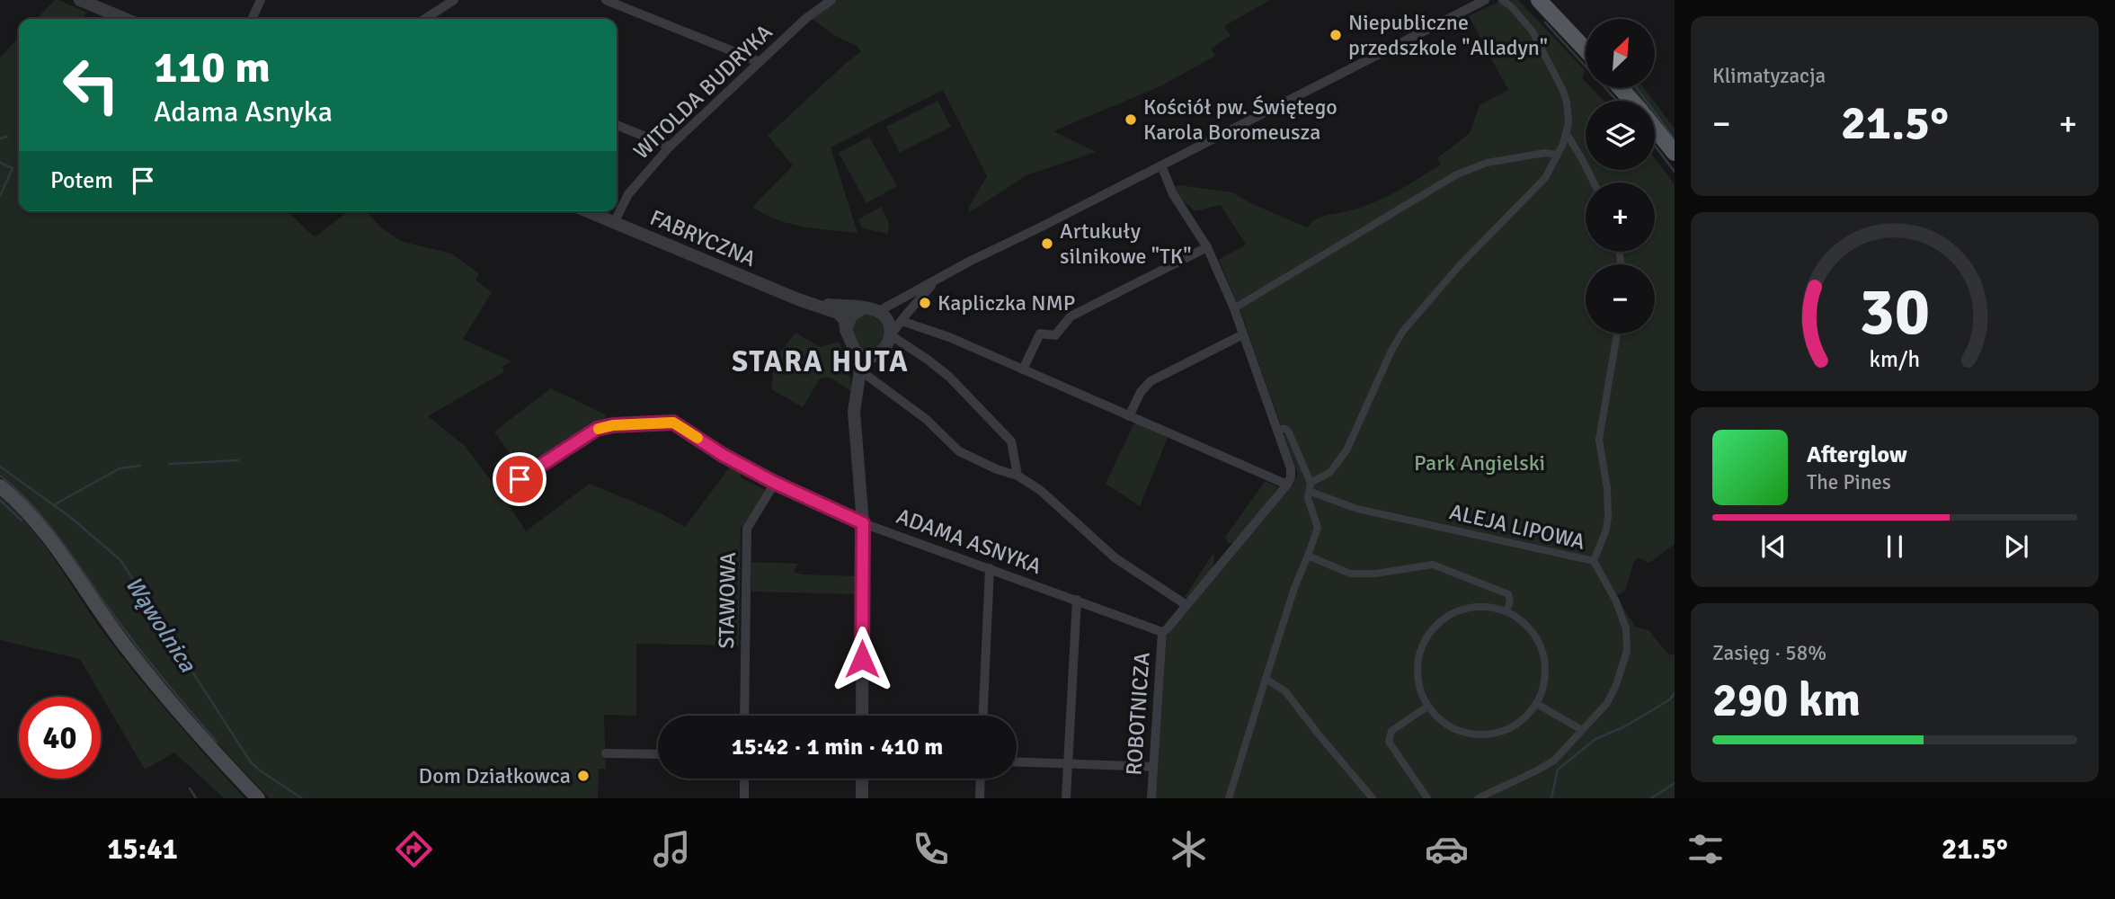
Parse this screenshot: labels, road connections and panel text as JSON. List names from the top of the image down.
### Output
{
  "streets": {
    "street": [
      "WITOLDA BUDRYKA",
      "FABRYCZNA",
      "ALEJA LIPOWA",
      "ADAMA ASNYKA",
      "STAWOWA",
      "ROBOTNICZA"
    ]
  },
  "crossings": [
    ["WITOLDA BUDRYKA", "FABRYCZNA"],
    ["ADAMA ASNYKA", "STAWOWA"],
    ["ADAMA ASNYKA", "ROBOTNICZA"]
  ],
  "districts": ["STARA HUTA"],
  "water": ["Wąwolnica"],
  "parks": ["Park Angielski"],
  "places": [
    "Niepubliczne przedszkole \"Alladyn\"",
    "Kościół pw. Świętego Karola Boromeusza",
    "Artukuły silnikowe \"TK\"",
    "Kapliczka NMP",
    "Dom Działkowca"
  ],
  "north": "top right",
  "page": {
    "tile": [
      "Klimatyzacja",
      ["Zasięg · 58%", "290 km"]
    ],
    "map_buttons": ["+", "−"],
    "turn": ["110 m", "Adama Asnyka"],
    "heat": ["−", "21.5°", "+"],
    "then": "Potem",
    "song": ["Afterglow", "The Pines"],
    "limit": "40",
    "trip": "15:42 · 1 min · 410 m",
    "tabs": ["15:41", "21.5°"],
    "gauge": ["30", "km/h"]
  }
}
